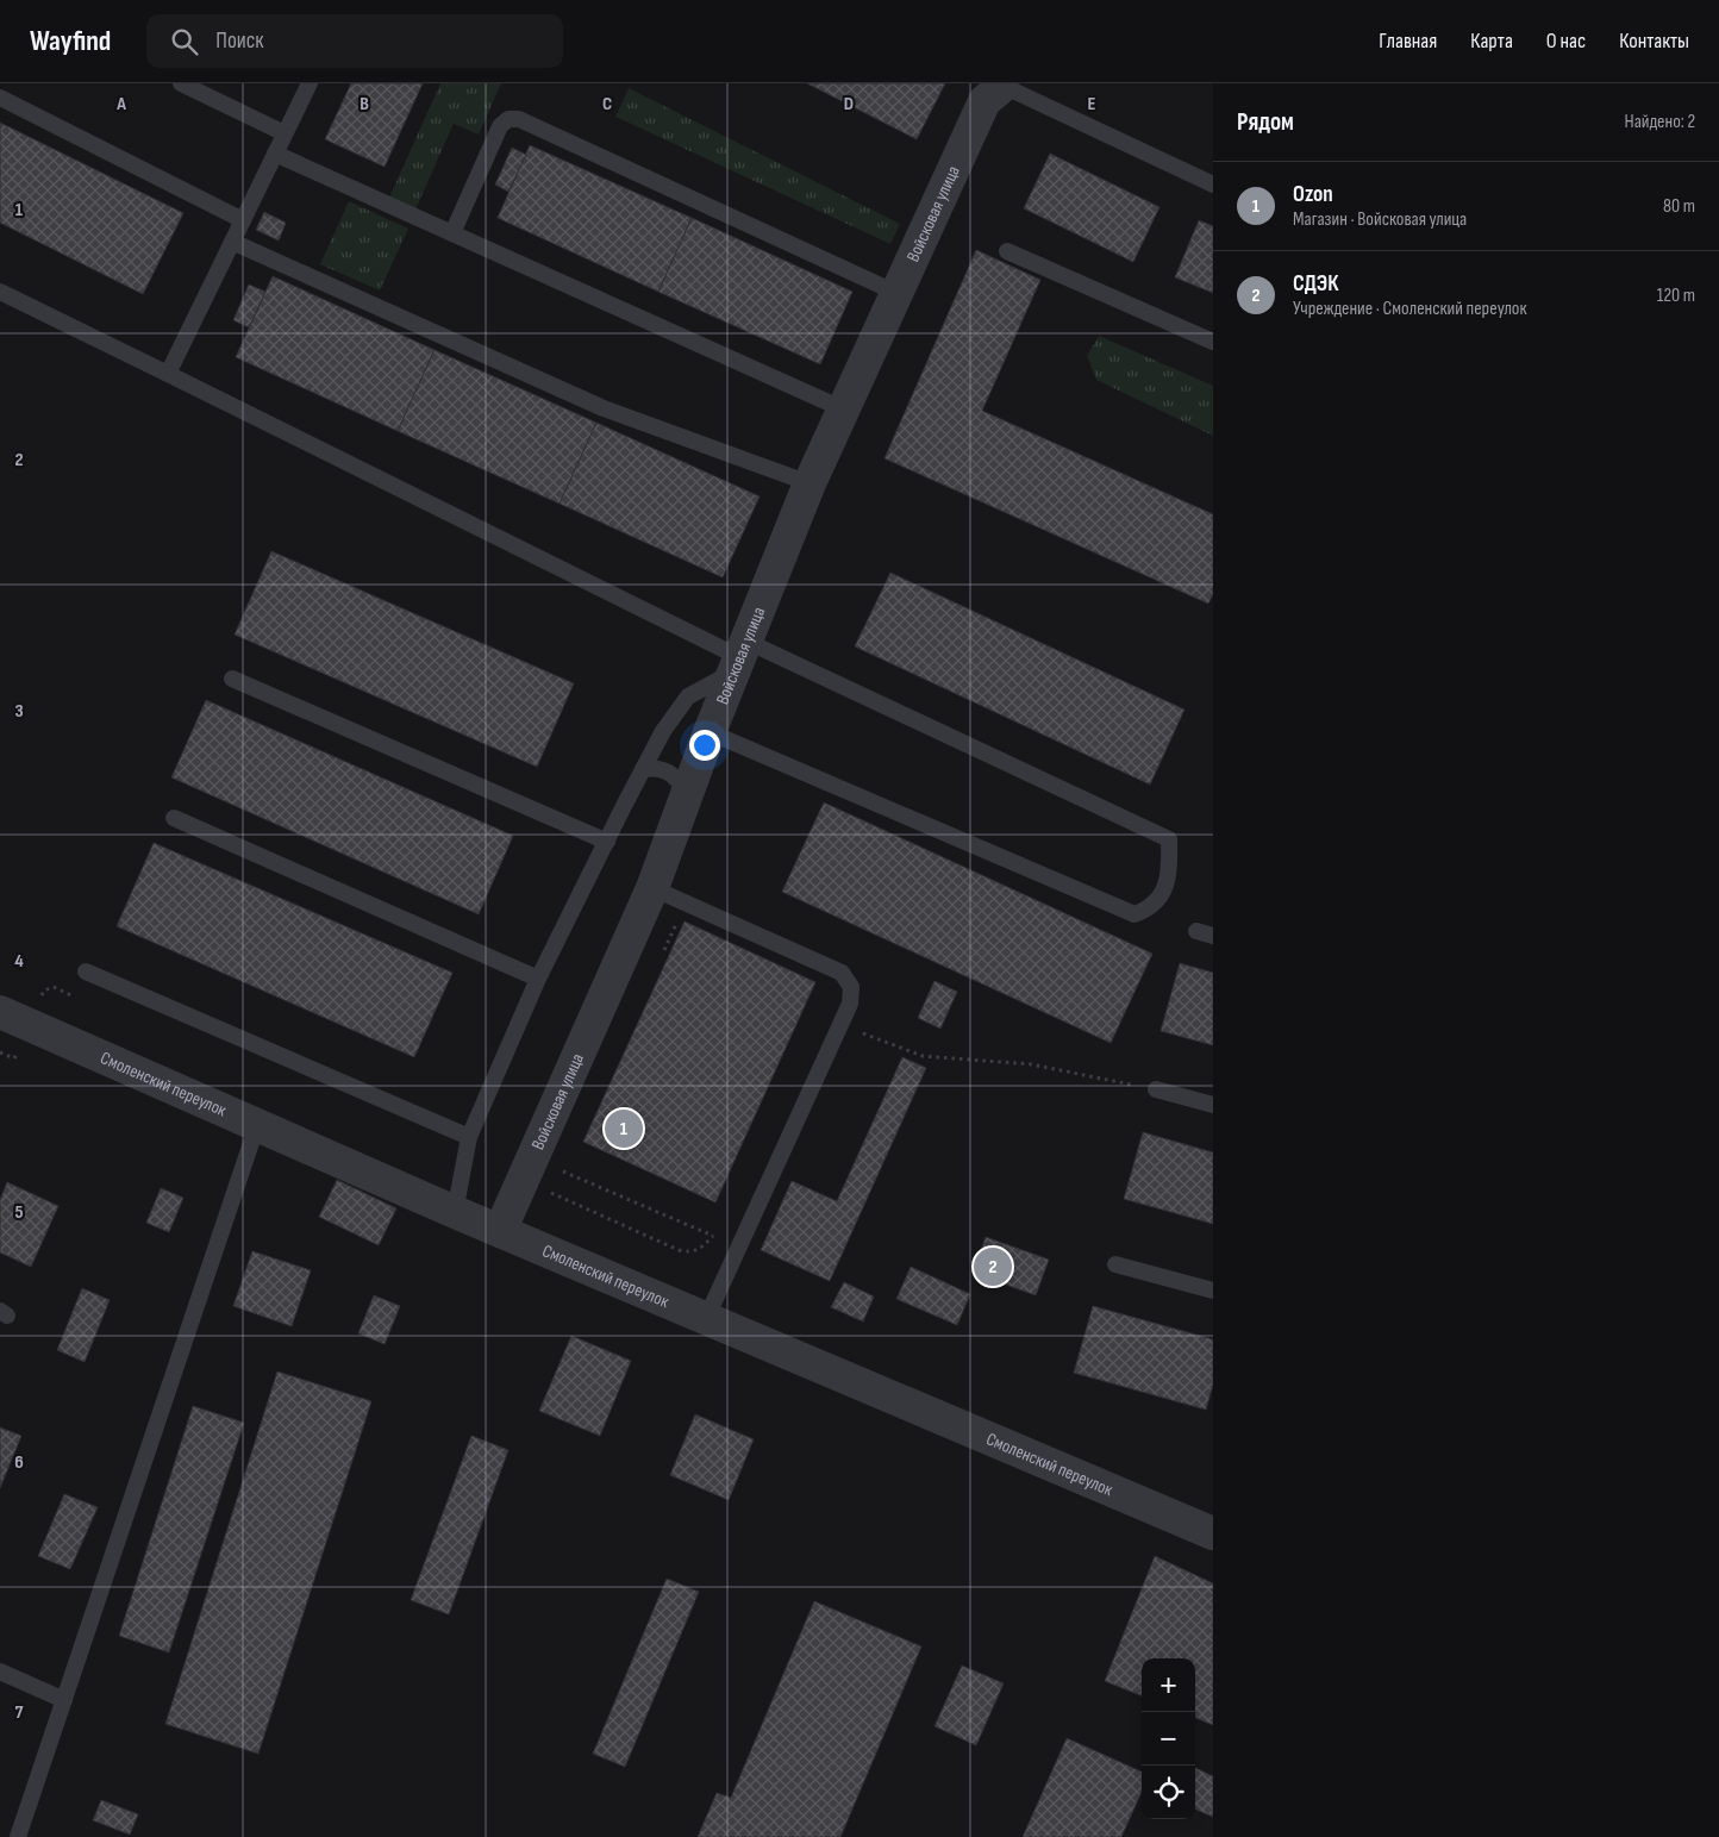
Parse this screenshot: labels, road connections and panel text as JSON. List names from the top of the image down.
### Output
{
  "streets": {
    "street": ["Войсковая улица", "Смоленский переулок"]
  },
  "crossings": [
    ["Войсковая улица", "Смоленский переулок"]
  ],
  "page": {
    "header": "Wayfind",
    "search": "Поиск",
    "nav": [
      "Главная",
      "Карта",
      "О нас",
      "Контакты"
    ],
    "heading": ["Рядом", "Найдено: 2"],
    "list": [
      {
        "mark": "1",
        "name": "Ozon",
        "note": "Магазин · Войсковая улица",
        "value": "80 m"
      },
      {
        "mark": "2",
        "name": "СДЭК",
        "note": "Учреждение · Смоленский переулок",
        "value": "120 m"
      }
    ],
    "pins": ["1", "2"],
    "map_buttons": ["+", "−"]
  },
  "grid": {
    "columns": [
      "A",
      "B",
      "C",
      "D",
      "E"
    ],
    "rows": [
      "1",
      "2",
      "3",
      "4",
      "5",
      "6",
      "7"
    ]
  }
}
